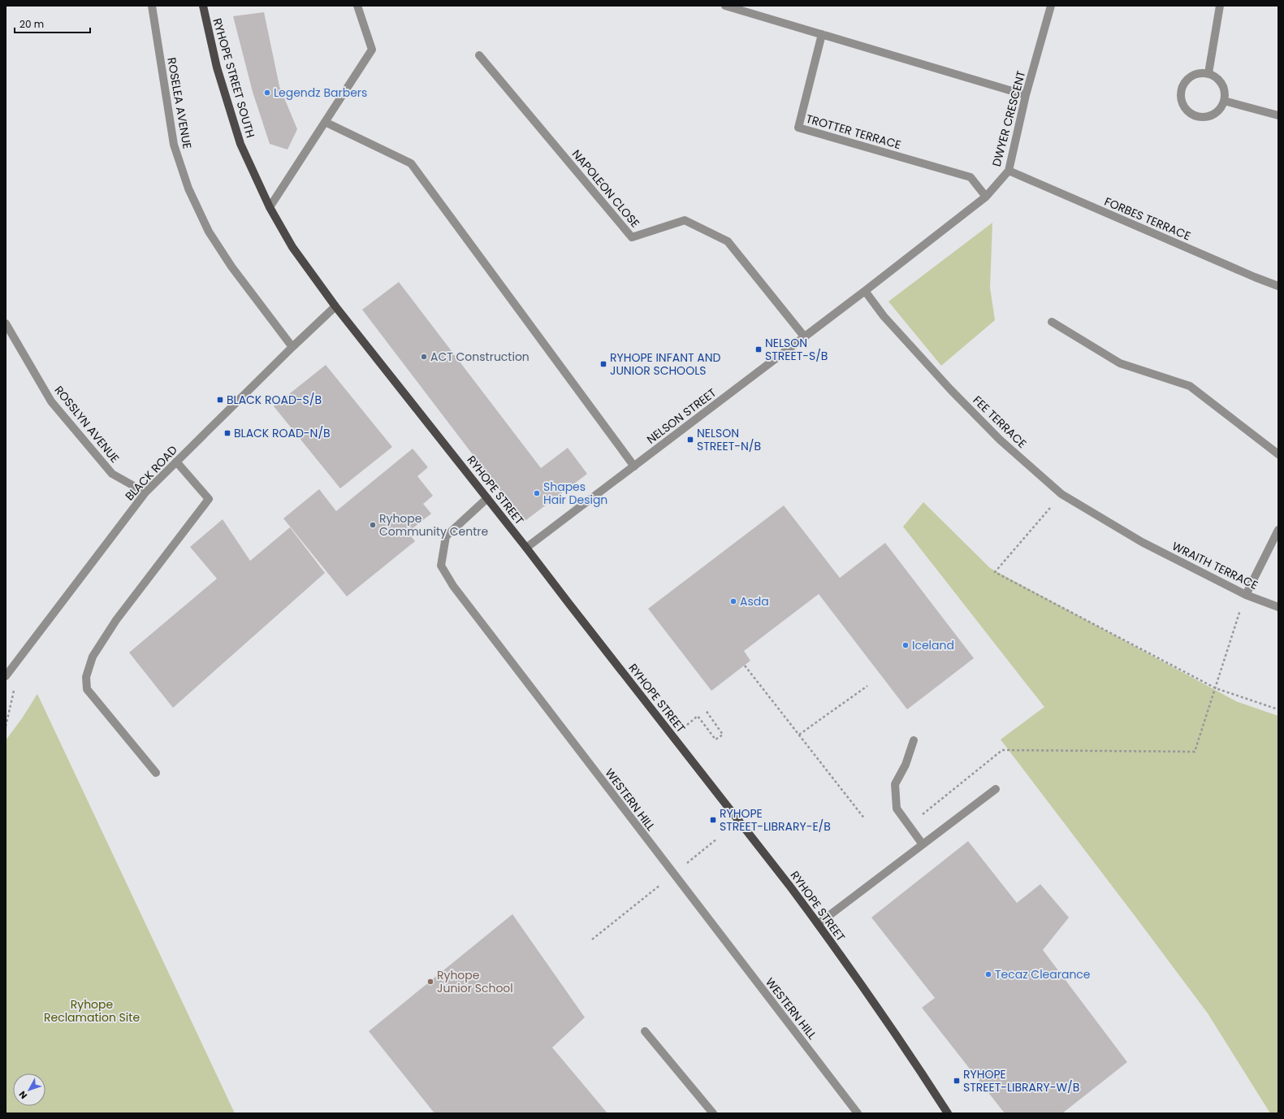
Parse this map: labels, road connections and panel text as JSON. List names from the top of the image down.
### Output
{
  "streets": {
    "main road": ["RYHOPE STREET SOUTH", "RYHOPE STREET"],
    "street": [
      "ROSELEA AVENUE",
      "DWYER CRESCENT",
      "TROTTER TERRACE",
      "NAPOLEON CLOSE",
      "FORBES TERRACE",
      "NELSON STREET",
      "FEE TERRACE",
      "ROSSLYN AVENUE",
      "BLACK ROAD",
      "WRAITH TERRACE",
      "WESTERN HILL"
    ]
  },
  "crossings": [
    ["RYHOPE STREET SOUTH", "BLACK ROAD"],
    ["RYHOPE STREET SOUTH", "RYHOPE STREET"],
    ["ROSELEA AVENUE", "BLACK ROAD"],
    ["DWYER CRESCENT", "TROTTER TERRACE"],
    ["DWYER CRESCENT", "FORBES TERRACE"],
    ["DWYER CRESCENT", "NELSON STREET"],
    ["DWYER CRESCENT", "FEE TERRACE"],
    ["NAPOLEON CLOSE", "NELSON STREET"],
    ["NELSON STREET", "FEE TERRACE"],
    ["NELSON STREET", "RYHOPE STREET"],
    ["FEE TERRACE", "WRAITH TERRACE"],
    ["ROSSLYN AVENUE", "BLACK ROAD"],
    ["BLACK ROAD", "RYHOPE STREET"],
    ["RYHOPE STREET", "WESTERN HILL"]
  ],
  "parks": ["Ryhope Reclamation Site"],
  "places": {
    "other": [
      "Legendz Barbers",
      "ACT Construction",
      "Shapes Hair Design",
      "Ryhope Community Centre",
      "Asda",
      "Iceland",
      "Tecaz Clearance",
      "Ryhope Junior School"
    ],
    "transit": [
      "NELSON STREET-S/B",
      "RYHOPE INFANT AND JUNIOR SCHOOLS",
      "BLACK ROAD-S/B",
      "BLACK ROAD-N/B",
      "NELSON STREET-N/B",
      "RYHOPE STREET-LIBRARY-E/B",
      "RYHOPE STREET-LIBRARY-W/B"
    ]
  },
  "scale_bar": "20 m",
  "north": "bottom left"
}
